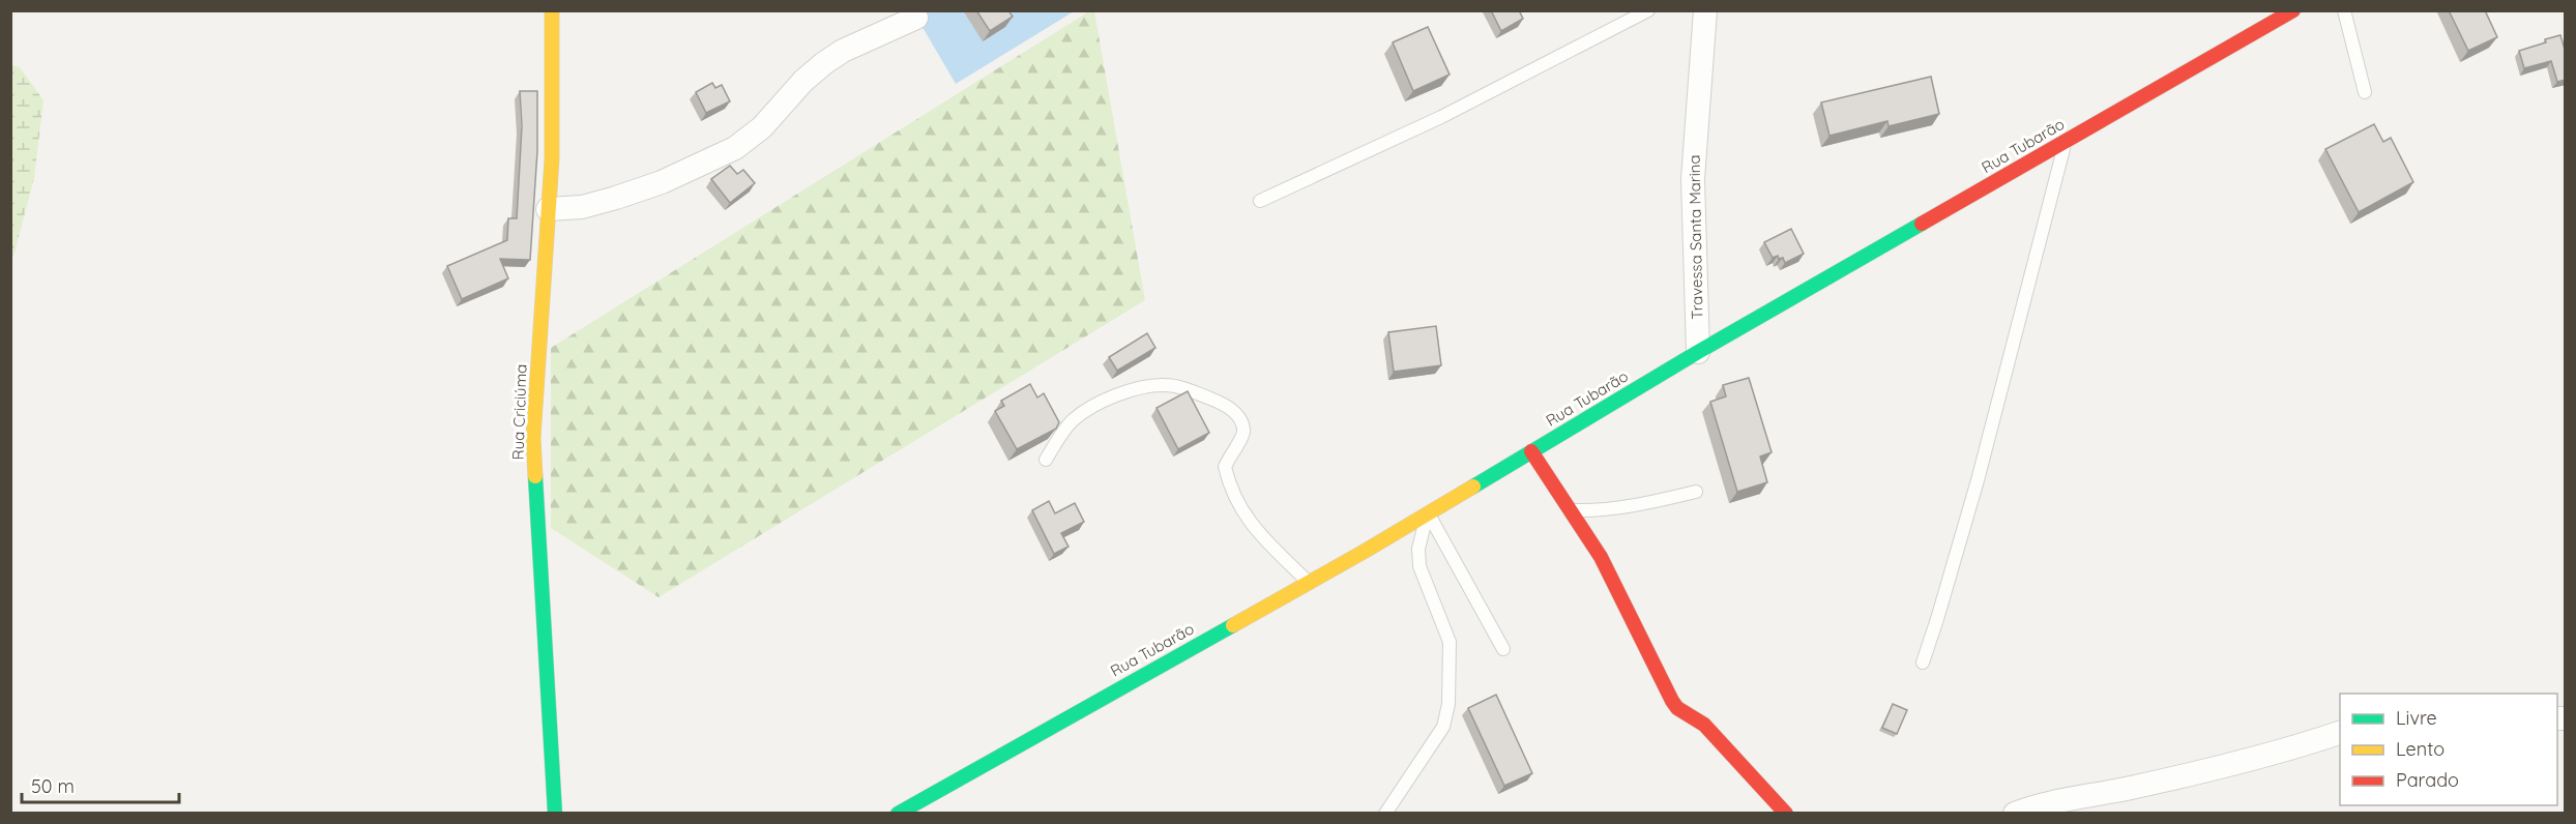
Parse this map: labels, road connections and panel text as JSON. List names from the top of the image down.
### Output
{
  "streets": {
    "street": ["Rua Tubarão", "Travessa Santa Marina", "Rua Criciúma"]
  },
  "crossings": [
    ["Rua Tubarão", "Travessa Santa Marina"]
  ],
  "legend": ["Livre", "Lento", "Parado"],
  "scale_bar": "50 m"
}
